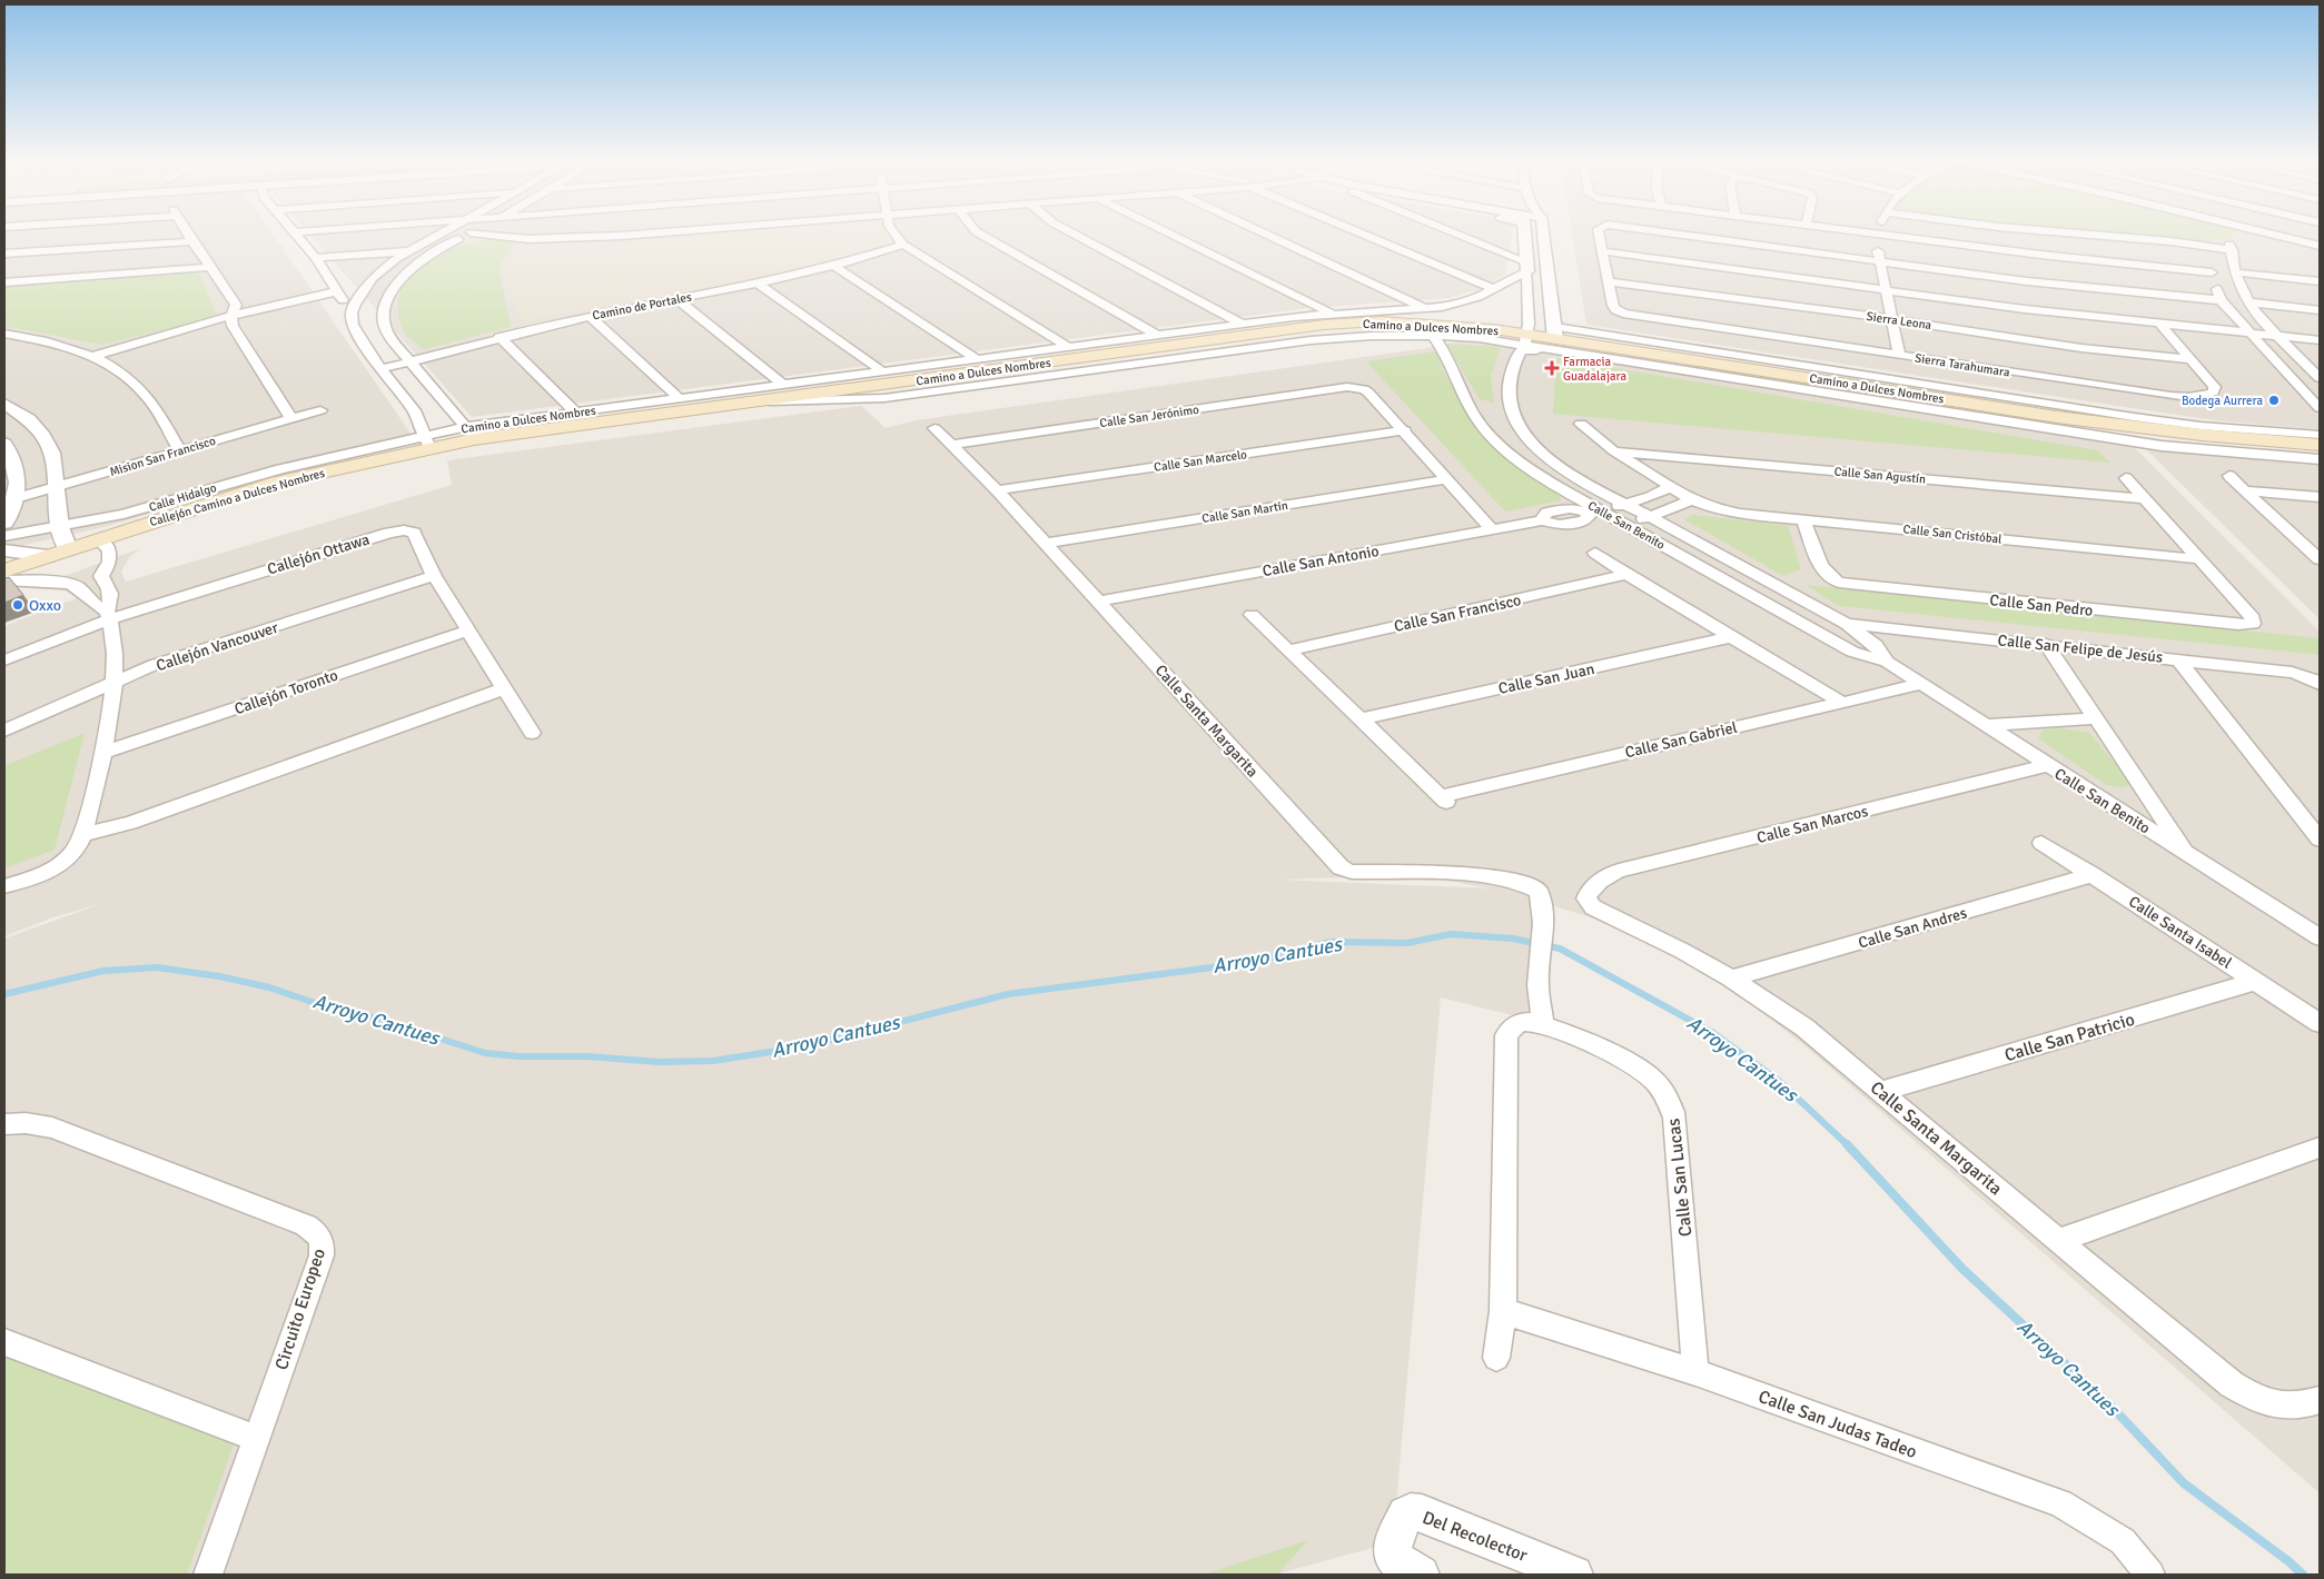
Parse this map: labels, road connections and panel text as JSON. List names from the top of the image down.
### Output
{
  "streets": {
    "main road": ["Camino a Dulces Nombres", "Callejón Camino a Dulces Nombres"],
    "street": [
      "Camino de Portales",
      "Sierra Leona",
      "Sierra Tarahumara",
      "Calle San Jerónimo",
      "Mision San Francisco",
      "Calle San Marcelo",
      "Calle San Agustín",
      "Calle Hidalgo",
      "Calle San Martín",
      "Calle San Benito",
      "Calle San Cristóbal",
      "Callejón Ottawa",
      "Calle San Antonio",
      "Calle San Pedro",
      "Calle San Francisco",
      "Callejón Vancouver",
      "Calle San Felipe de Jesús",
      "Calle San Juan",
      "Callejón Toronto",
      "Calle Santa Margarita",
      "Calle San Gabriel",
      "Calle San Marcos",
      "Calle San Andres",
      "Calle Santa Isabel",
      "Calle San Patricio",
      "Calle San Lucas",
      "Circuito Europeo",
      "Calle San Judas Tadeo",
      "Del Recolector"
    ]
  },
  "crossings": [
    ["Sierra Leona", "Sierra Tarahumara"],
    ["Camino a Dulces Nombres", "Callejón Camino a Dulces Nombres"],
    ["Camino a Dulces Nombres", "Calle San Benito"],
    ["Calle San Jerónimo", "Calle San Marcelo"],
    ["Calle San Jerónimo", "Calle Santa Margarita"],
    ["Calle San Marcelo", "Calle Santa Margarita"],
    ["Calle Hidalgo", "Callejón Camino a Dulces Nombres"],
    ["Calle San Martín", "Calle Santa Margarita"],
    ["Calle San Benito", "Calle San Antonio"],
    ["Calle San Benito", "Calle San Felipe de Jesús"],
    ["Calle San Benito", "Calle San Gabriel"],
    ["Calle San Benito", "Calle San Marcos"],
    ["Callejón Ottawa", "Callejón Vancouver"],
    ["Callejón Ottawa", "Callejón Toronto"],
    ["Calle San Antonio", "Calle Santa Margarita"],
    ["Calle San Juan", "Calle San Gabriel"],
    ["Calle Santa Margarita", "Calle San Marcos"],
    ["Calle Santa Margarita", "Calle San Andres"],
    ["Calle Santa Margarita", "Calle San Patricio"],
    ["Calle Santa Margarita", "Calle San Lucas"],
    ["Calle San Andres", "Calle Santa Isabel"],
    ["Calle Santa Isabel", "Calle San Patricio"],
    ["Calle San Lucas", "Calle San Judas Tadeo"]
  ],
  "water": ["Arroyo Cantues"],
  "places": {
    "health": ["Farmacia Guadalajara"],
    "other": ["Bodega Aurrera", "Oxxo"]
  }
}
